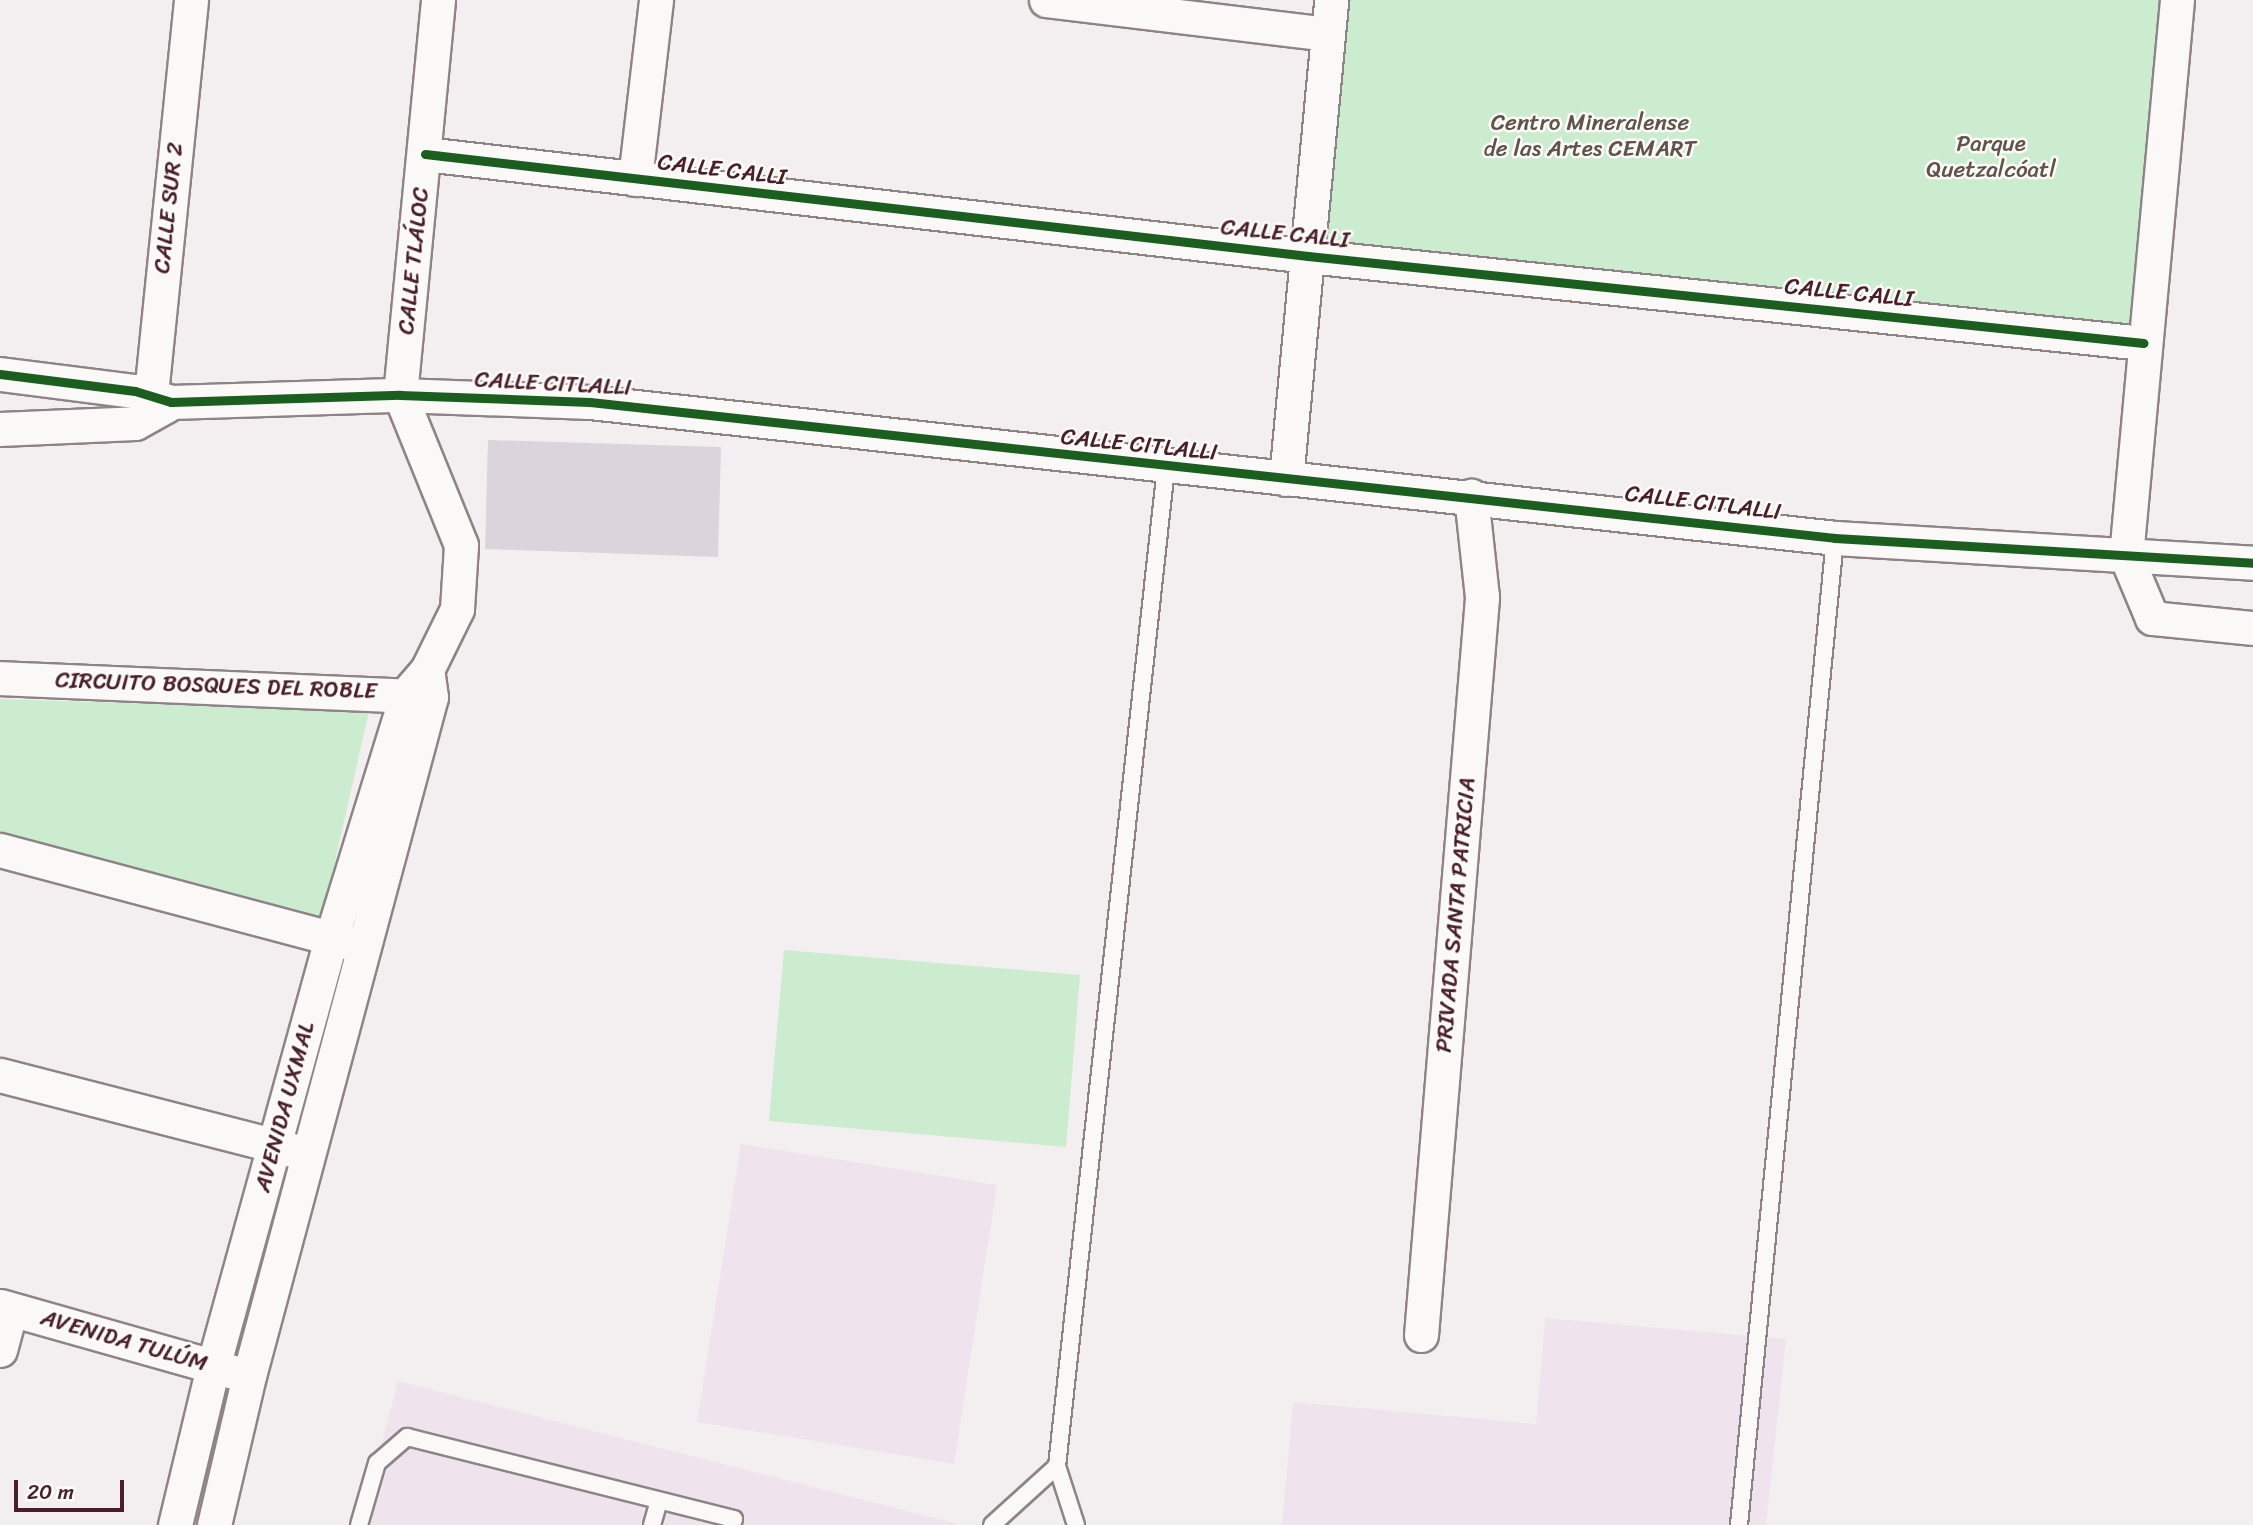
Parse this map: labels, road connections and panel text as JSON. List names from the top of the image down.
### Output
{
  "streets": {
    "street": [
      "CALLE CALLI",
      "CALLE SUR 2",
      "CALLE TLÁLOC",
      "CALLE CITLALLI",
      "CIRCUITO BOSQUES DEL ROBLE",
      "PRIVADA SANTA PATRICIA",
      "AVENIDA UXMAL",
      "AVENIDA TULÚM"
    ]
  },
  "crossings": [
    ["CALLE CALLI", "CALLE TLÁLOC"],
    ["CALLE SUR 2", "CALLE CITLALLI"],
    ["CALLE TLÁLOC", "CALLE CITLALLI"],
    ["CALLE CITLALLI", "PRIVADA SANTA PATRICIA"],
    ["CIRCUITO BOSQUES DEL ROBLE", "AVENIDA UXMAL"],
    ["AVENIDA UXMAL", "AVENIDA TULÚM"]
  ],
  "parks": ["Centro Mineralense de las Artes CEMART", "Parque Quetzalcóatl"],
  "scale_bar": "20 m"
}
